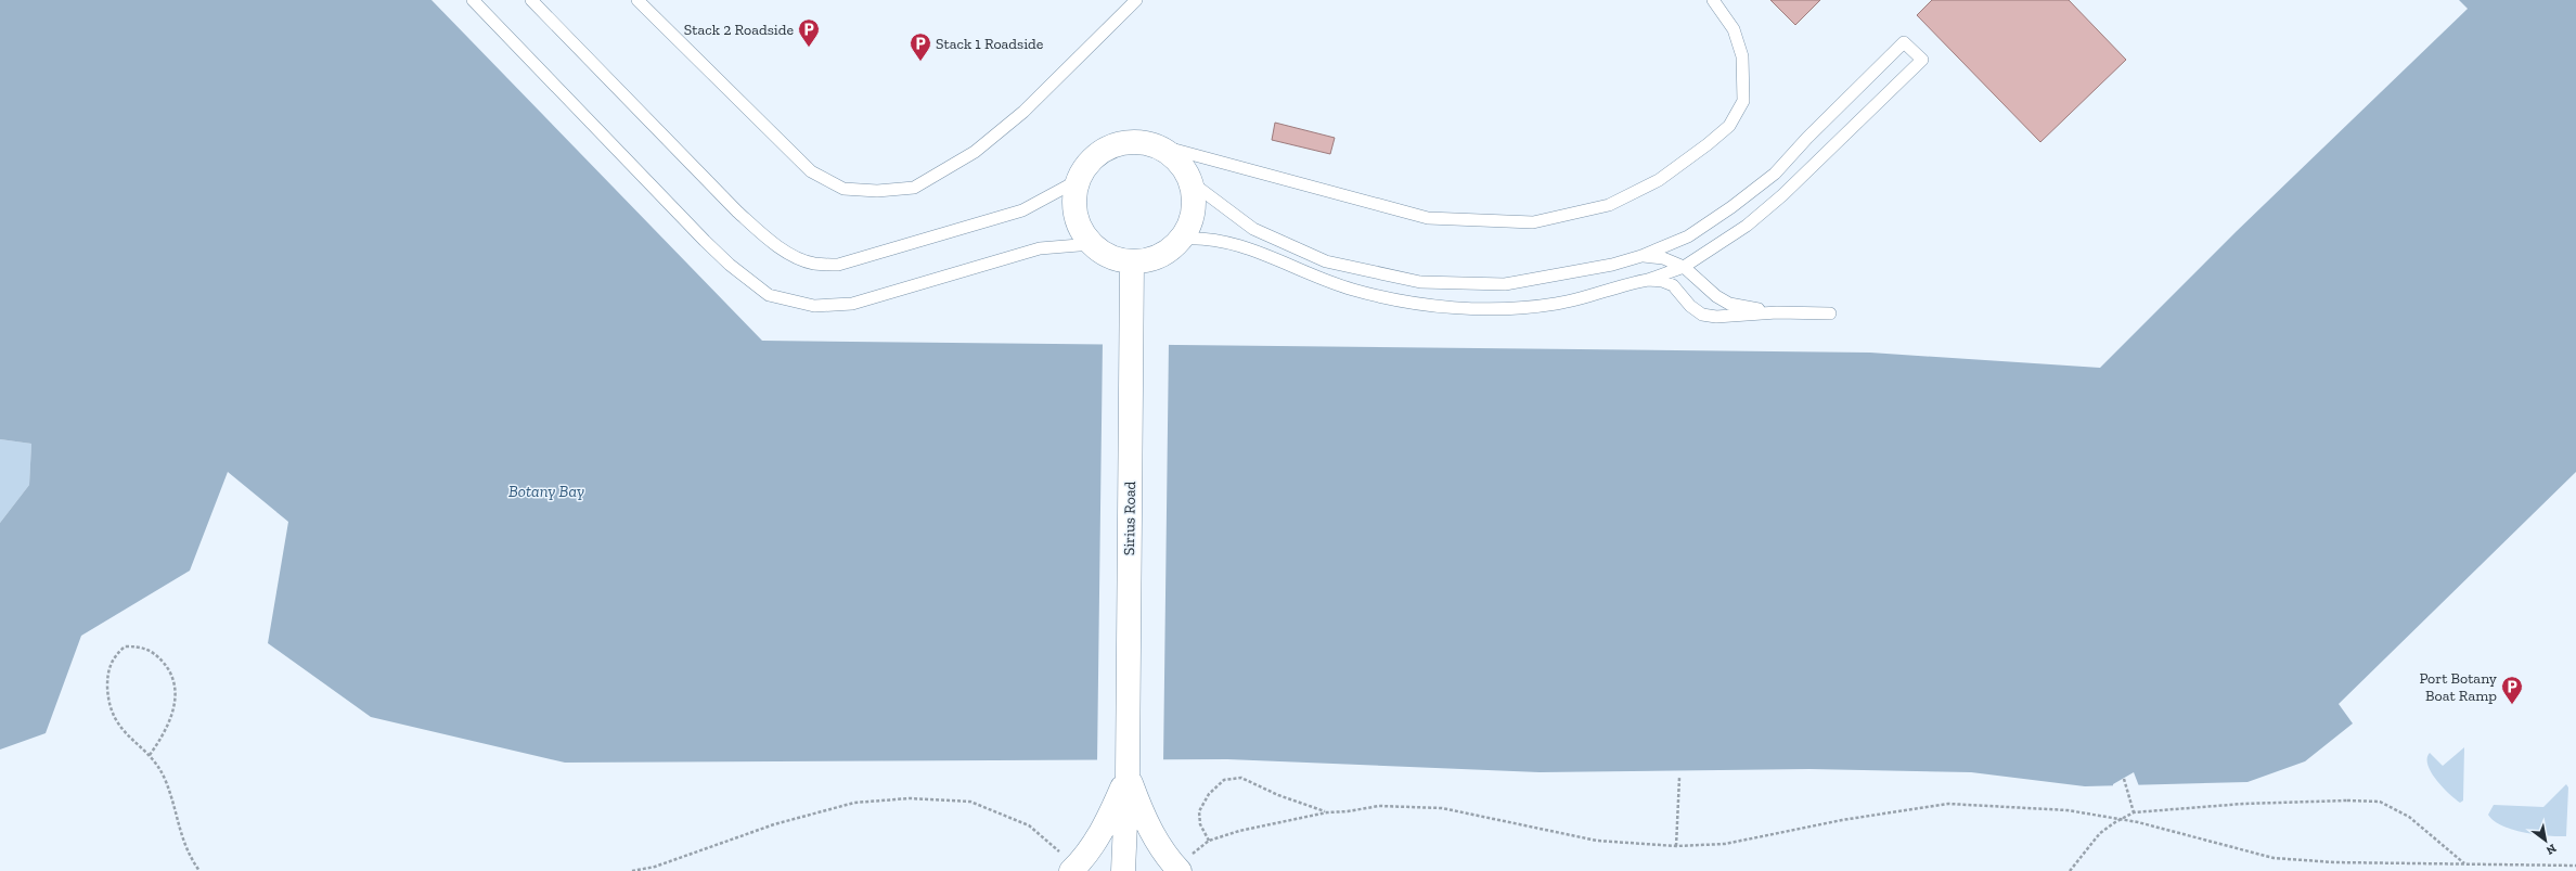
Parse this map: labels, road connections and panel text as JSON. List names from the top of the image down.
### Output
{
  "streets": {
    "street": ["Sirius Road"]
  },
  "water": ["Botany Bay"],
  "places": {
    "parking": ["Stack 2 Roadside", "Stack 1 Roadside", "Port Botany Boat Ramp"]
  },
  "north": "bottom right"
}
